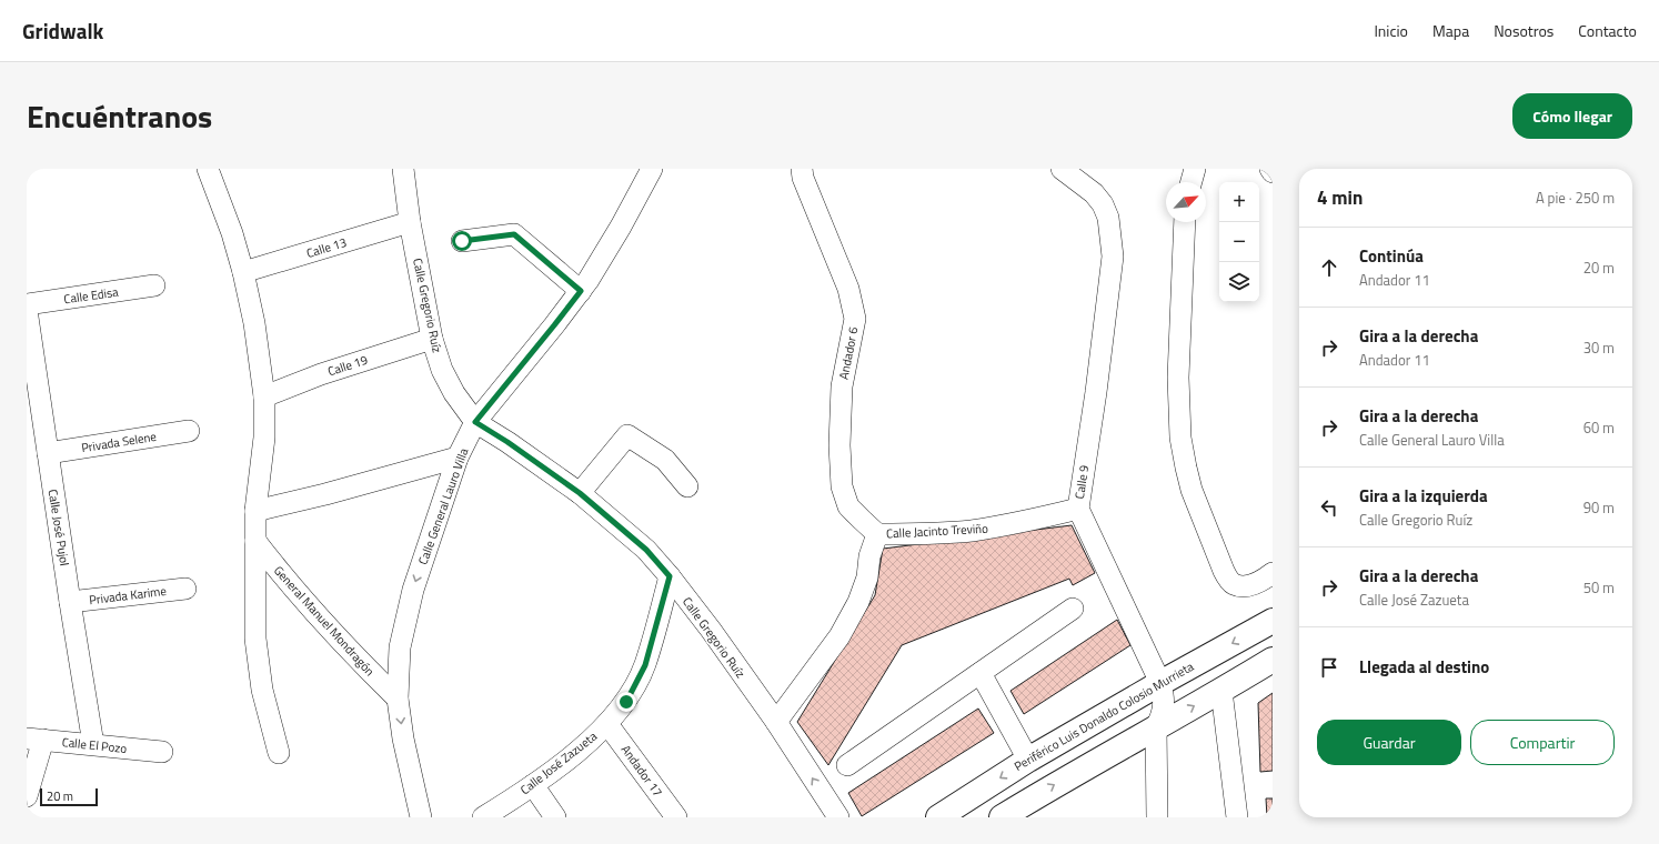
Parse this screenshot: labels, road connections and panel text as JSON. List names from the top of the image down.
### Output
{
  "streets": {
    "main road": ["Periférico Luis Donaldo Colosio Murrieta"],
    "street": [
      "Calle 13",
      "Calle Edisa",
      "Calle Gregorio Ruíz",
      "Andador 6",
      "Calle 19",
      "Privada Selene",
      "Calle 9",
      "Calle General Lauro Villa",
      "Calle José Pujol",
      "Calle Jacinto Treviño",
      "Privada Karime",
      "General Manuel Mondragón",
      "Calle El Pozo",
      "Calle José Zazueta",
      "Andador 17"
    ]
  },
  "crossings": [
    ["Calle 13", "Calle Gregorio Ruíz"],
    ["Calle 13", "General Manuel Mondragón"],
    ["Calle Gregorio Ruíz", "Calle 19"],
    ["Calle Gregorio Ruíz", "Calle General Lauro Villa"],
    ["Calle Gregorio Ruíz", "Calle Jacinto Treviño"],
    ["Calle Gregorio Ruíz", "Calle José Zazueta"],
    ["Andador 6", "Calle Jacinto Treviño"],
    ["Calle 19", "General Manuel Mondragón"],
    ["Privada Selene", "Calle José Pujol"],
    ["Calle 9", "Calle Jacinto Treviño"],
    ["Calle 9", "Periférico Luis Donaldo Colosio Murrieta"],
    ["Calle General Lauro Villa", "General Manuel Mondragón"],
    ["Calle José Pujol", "Privada Karime"],
    ["Calle José Pujol", "Calle El Pozo"],
    ["Calle José Zazueta", "Andador 17"]
  ],
  "one_way": ["Calle General Lauro Villa"],
  "scale_bar": "20 m",
  "north": "top right",
  "page": {
    "header": "Gridwalk",
    "nav": [
      "Inicio",
      "Mapa",
      "Nosotros",
      "Contacto"
    ],
    "title": "Encuéntranos",
    "buttons": [
      "Cómo llegar",
      ["Guardar", "Compartir"]
    ],
    "heading": ["4 min", "A pie · 250 m"],
    "map_buttons": ["+", "−"],
    "list": [
      ["Continúa", "Andador 11", "20 m"],
      ["Gira a la derecha", "Andador 11", "30 m"],
      ["Gira a la derecha", "Calle General Lauro Villa", "60 m"],
      ["Gira a la izquierda", "Calle Gregorio Ruíz", "90 m"],
      ["Gira a la derecha", "Calle José Zazueta", "50 m"],
      "Llegada al destino"
    ],
    "scale": "20 m"
  }
}
